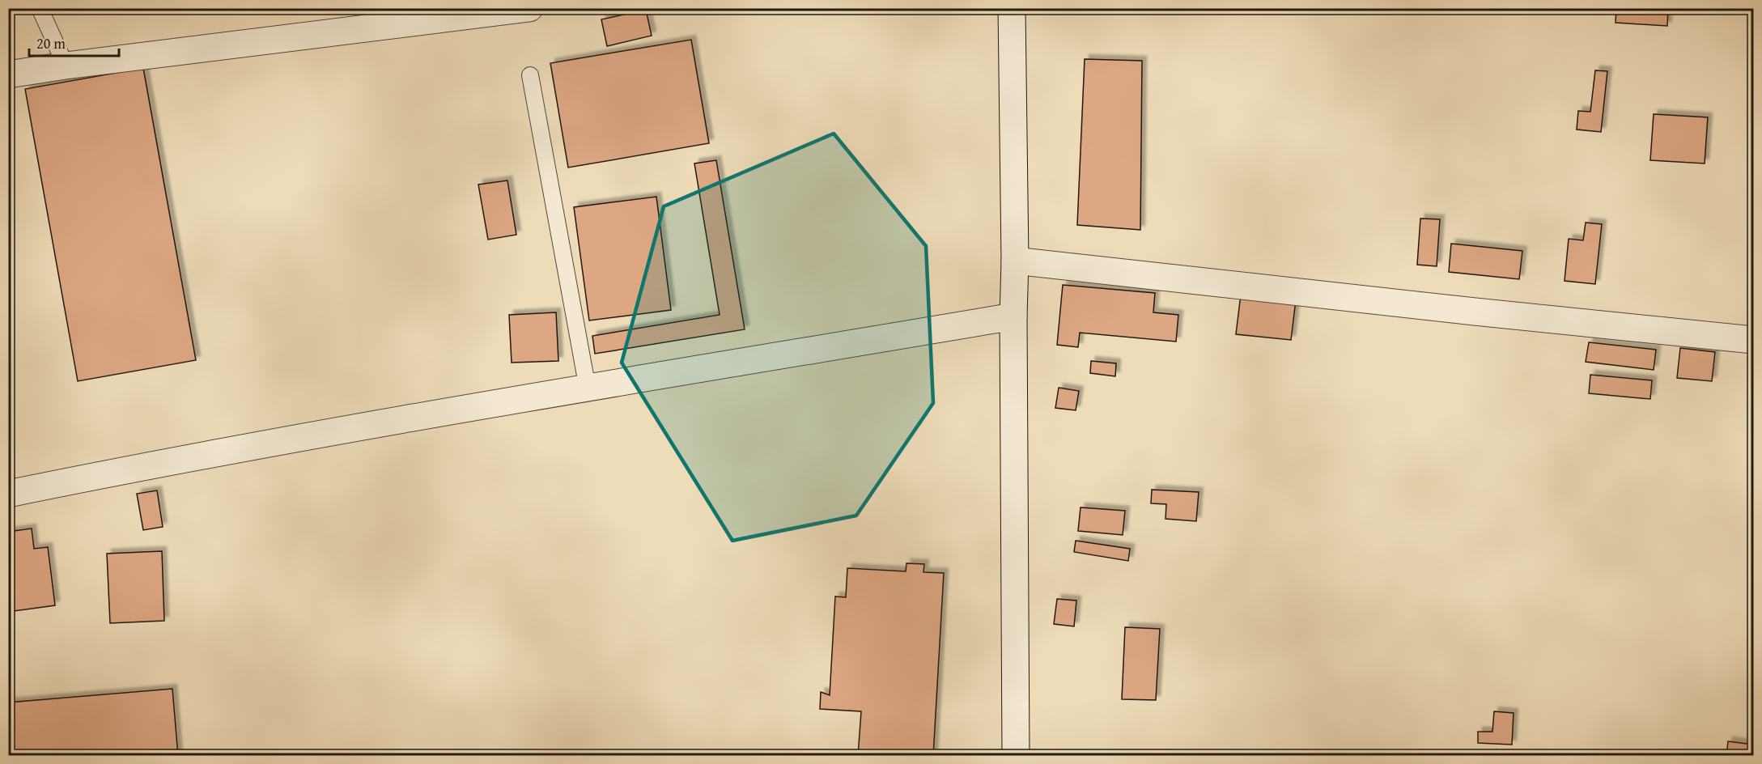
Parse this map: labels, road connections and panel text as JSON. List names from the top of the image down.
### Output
{
  "scale_bar": "20 m"
}
